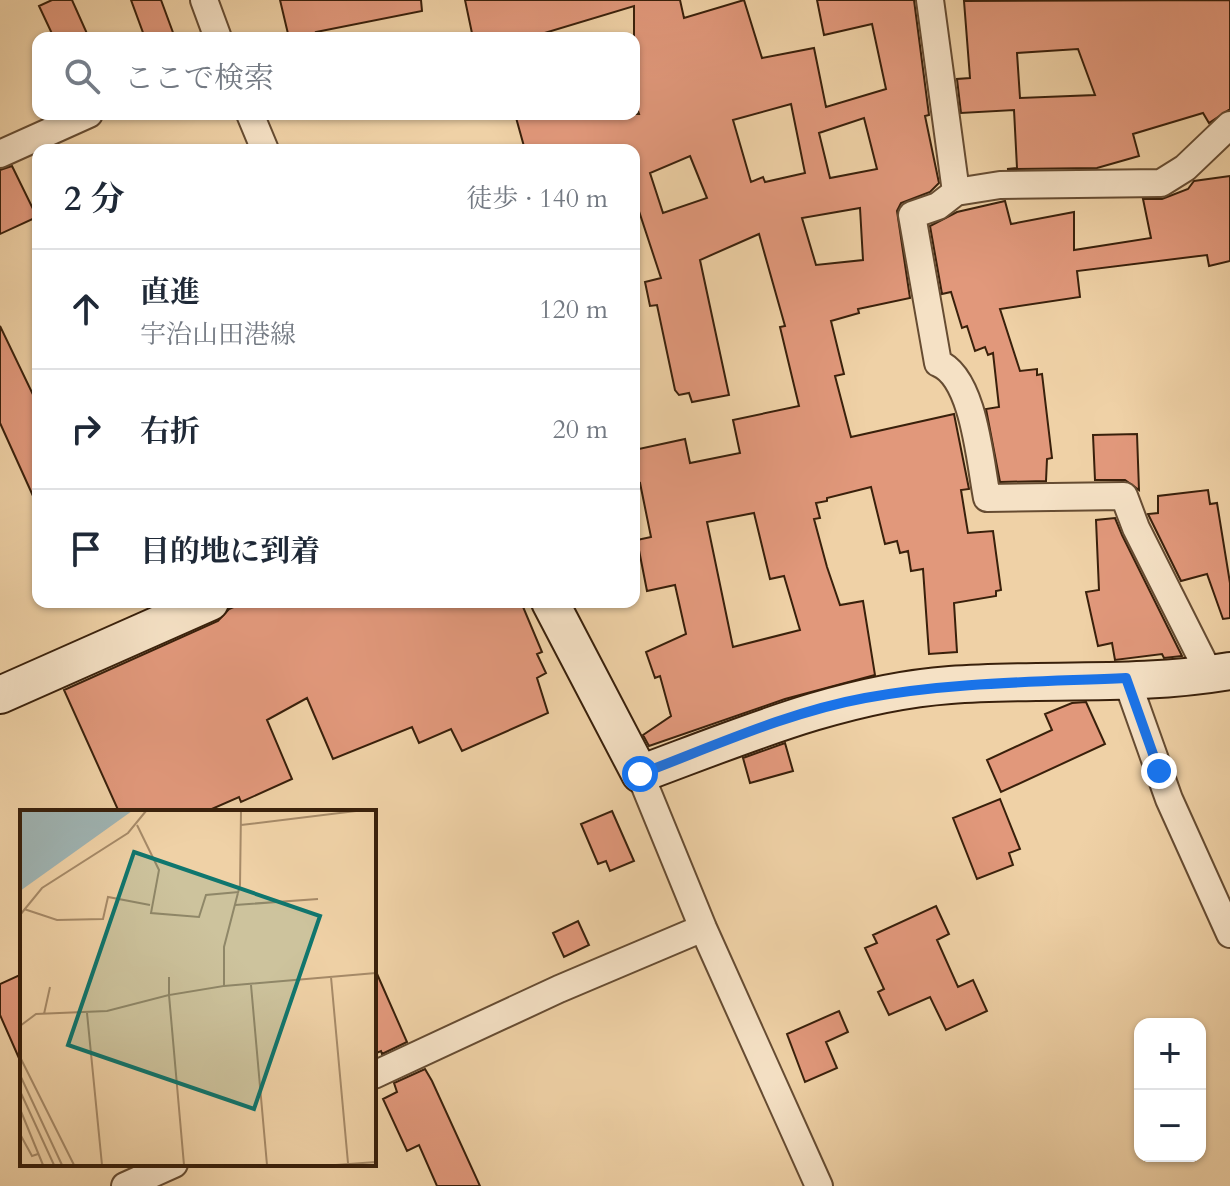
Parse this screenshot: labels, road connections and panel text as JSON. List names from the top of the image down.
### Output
{
  "page": {
    "search": "ここで検索",
    "heading": ["2 分", "徒歩 · 140 m"],
    "list": [
      ["直進", "宇治山田港線", "120 m"],
      ["右折", "20 m"],
      "目的地に到着"
    ],
    "map_buttons": ["+", "−"]
  }
}
